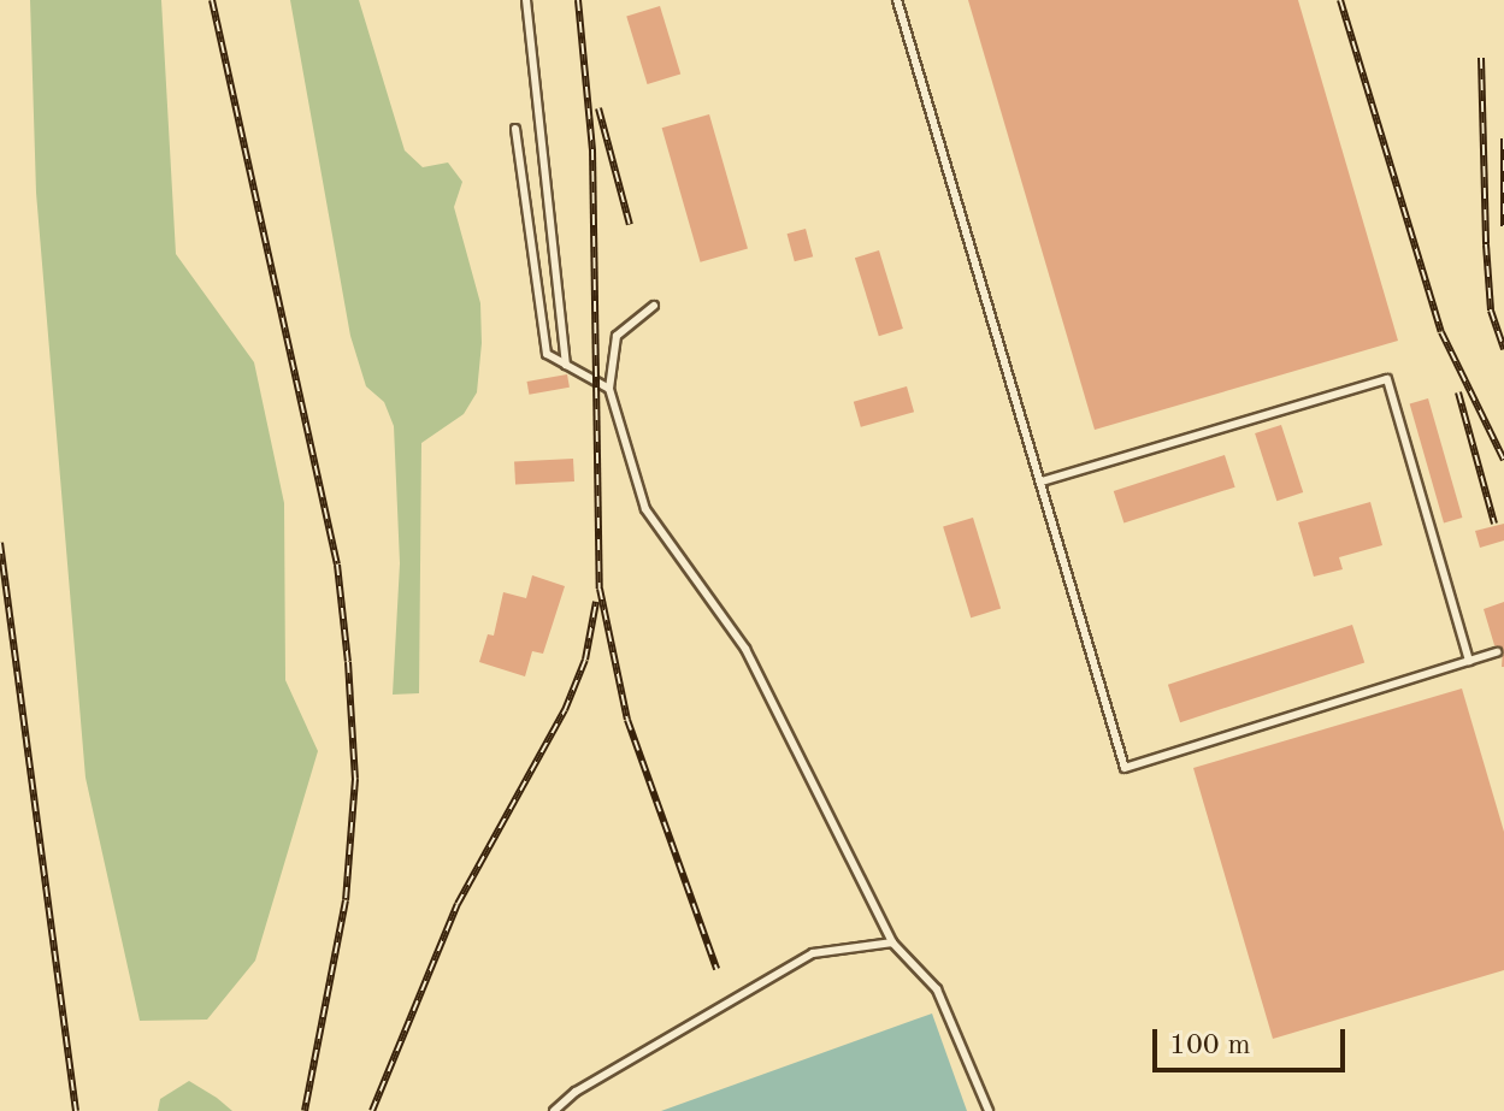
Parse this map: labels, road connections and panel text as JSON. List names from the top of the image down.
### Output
{
  "scale_bar": "100 m"
}
